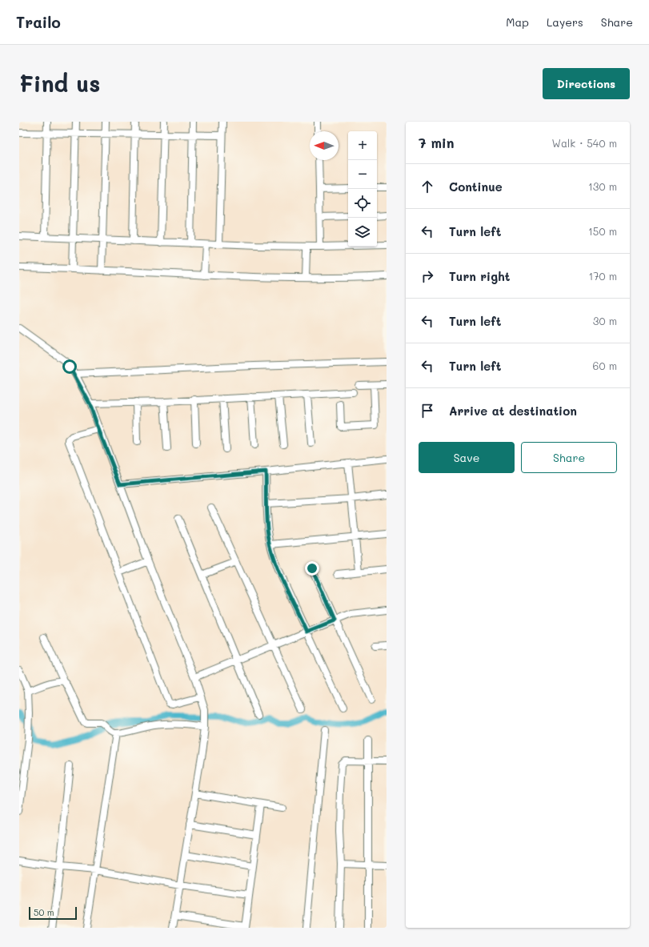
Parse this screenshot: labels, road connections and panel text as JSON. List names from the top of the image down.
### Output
{
  "scale_bar": "50 m",
  "north": "left",
  "page": {
    "header": "Trailo",
    "nav": ["Map", "Layers", "Share"],
    "buttons": [
      "Directions",
      ["Save", "Share"]
    ],
    "title": "Find us",
    "heading": ["7 min", "Walk · 540 m"],
    "map_buttons": ["+", "−"],
    "list": [
      ["Continue", "130 m"],
      ["Turn left", "150 m"],
      ["Turn right", "170 m"],
      ["Turn left", "30 m"],
      ["Turn left", "60 m"],
      "Arrive at destination"
    ],
    "scale": "50 m"
  }
}
